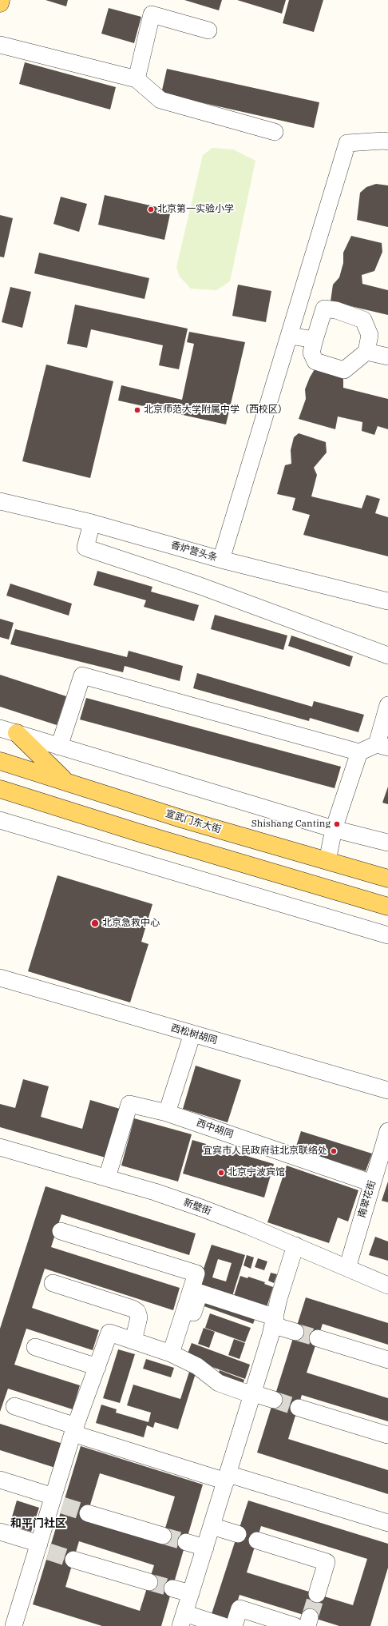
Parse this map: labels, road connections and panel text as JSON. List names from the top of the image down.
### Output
{
  "streets": {
    "main road": ["宣武门东大街"],
    "street": [
      "香炉营头条",
      "西松树胡同",
      "西中胡同",
      "南翠花街",
      "新壁街"
    ]
  },
  "crossings": [
    ["西中胡同", "南翠花街"],
    ["西中胡同", "新壁街"],
    ["南翠花街", "新壁街"]
  ],
  "districts": ["和平门社区"],
  "places": [
    "北京第一实验小学",
    "北京师范大学附属中学（西校区）",
    "Shishang Canting",
    "北京急救中心",
    "宜宾市人民政府驻北京联络处",
    "北京宁波宾馆"
  ]
}
